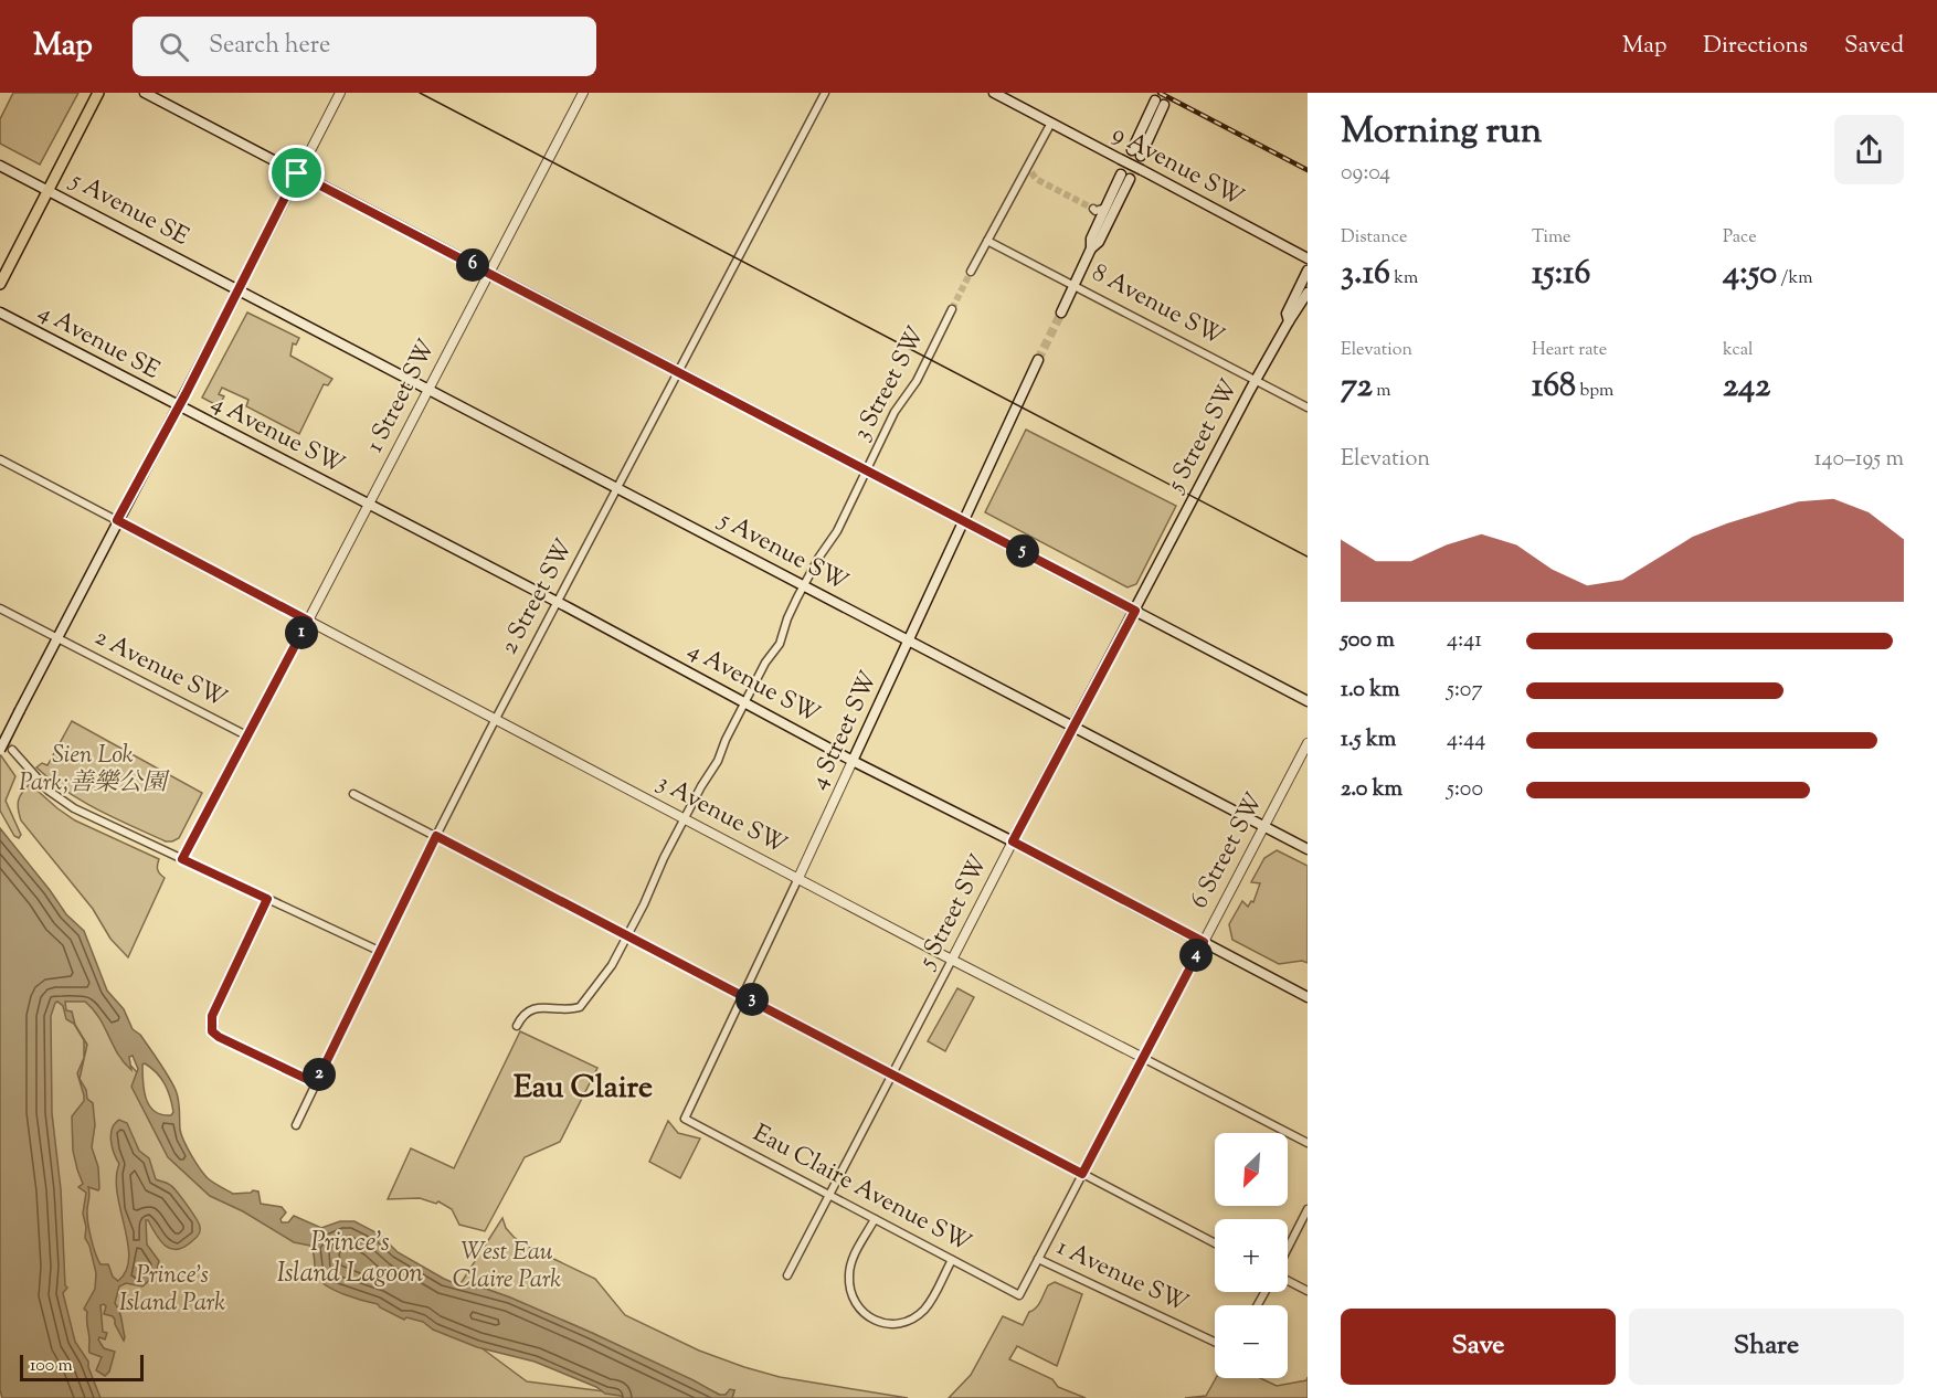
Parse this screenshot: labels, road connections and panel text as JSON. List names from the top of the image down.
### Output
{
  "streets": {
    "main road": [
      "9 Avenue SW",
      "5 Avenue SE",
      "4 Avenue SE",
      "4 Avenue SW",
      "5 Street SW",
      "5 Avenue SW",
      "4 Street SW"
    ],
    "street": [
      "8 Avenue SW",
      "3 Street SW",
      "1 Street SW",
      "2 Street SW",
      "2 Avenue SW",
      "3 Avenue SW",
      "6 Street SW",
      "Eau Claire Avenue SW",
      "1 Avenue SW"
    ]
  },
  "crossings": [
    ["5 Avenue SE", "5 Avenue SW"],
    ["8 Avenue SW", "5 Street SW"],
    ["4 Avenue SE", "4 Avenue SW"],
    ["3 Street SW", "4 Avenue SW"],
    ["3 Street SW", "5 Avenue SW"],
    ["3 Street SW", "3 Avenue SW"],
    ["1 Street SW", "4 Avenue SW"],
    ["1 Street SW", "5 Avenue SW"],
    ["1 Street SW", "2 Avenue SW"],
    ["1 Street SW", "3 Avenue SW"],
    ["4 Avenue SW", "5 Street SW"],
    ["4 Avenue SW", "2 Street SW"],
    ["4 Avenue SW", "4 Street SW"],
    ["4 Avenue SW", "6 Street SW"],
    ["5 Street SW", "5 Avenue SW"],
    ["5 Street SW", "3 Avenue SW"],
    ["5 Street SW", "Eau Claire Avenue SW"],
    ["5 Avenue SW", "2 Street SW"],
    ["5 Avenue SW", "4 Street SW"],
    ["5 Avenue SW", "6 Street SW"],
    ["2 Street SW", "3 Avenue SW"],
    ["4 Street SW", "3 Avenue SW"],
    ["4 Street SW", "Eau Claire Avenue SW"],
    ["3 Avenue SW", "6 Street SW"],
    ["6 Street SW", "Eau Claire Avenue SW"],
    ["6 Street SW", "1 Avenue SW"]
  ],
  "districts": ["Eau Claire"],
  "water": ["Prince's Island Lagoon"],
  "parks": ["Sien Lok Park;善樂公園", "West Eau Claire Park", "Prince's Island Park"],
  "scale_bar": "100 m",
  "north": "bottom left",
  "page": {
    "header": "Map",
    "search": "Search here",
    "nav": ["Map", "Directions", "Saved"],
    "heading": ["Morning run", "09:04"],
    "stats": [
      ["Distance", "3.16 km"],
      ["Time", "15:16"],
      ["Pace", "4:50 /km"],
      ["Elevation", "72 m"],
      ["Heart rate", "168 bpm"],
      ["kcal", "242"]
    ],
    "pins": [
      "6",
      "5",
      "1",
      "4",
      "3",
      "2"
    ],
    "chart": ["Elevation", "140–195 m"],
    "list": [
      {
        "name": "500 m",
        "note": "4:41"
      },
      {
        "name": "1.0 km",
        "note": "5:07"
      },
      {
        "name": "1.5 km",
        "note": "4:44"
      },
      {
        "name": "2.0 km",
        "note": "5:00"
      }
    ],
    "map_buttons": ["+", "−"],
    "buttons": ["Save", "Share"],
    "scale": "100 m"
  }
}
